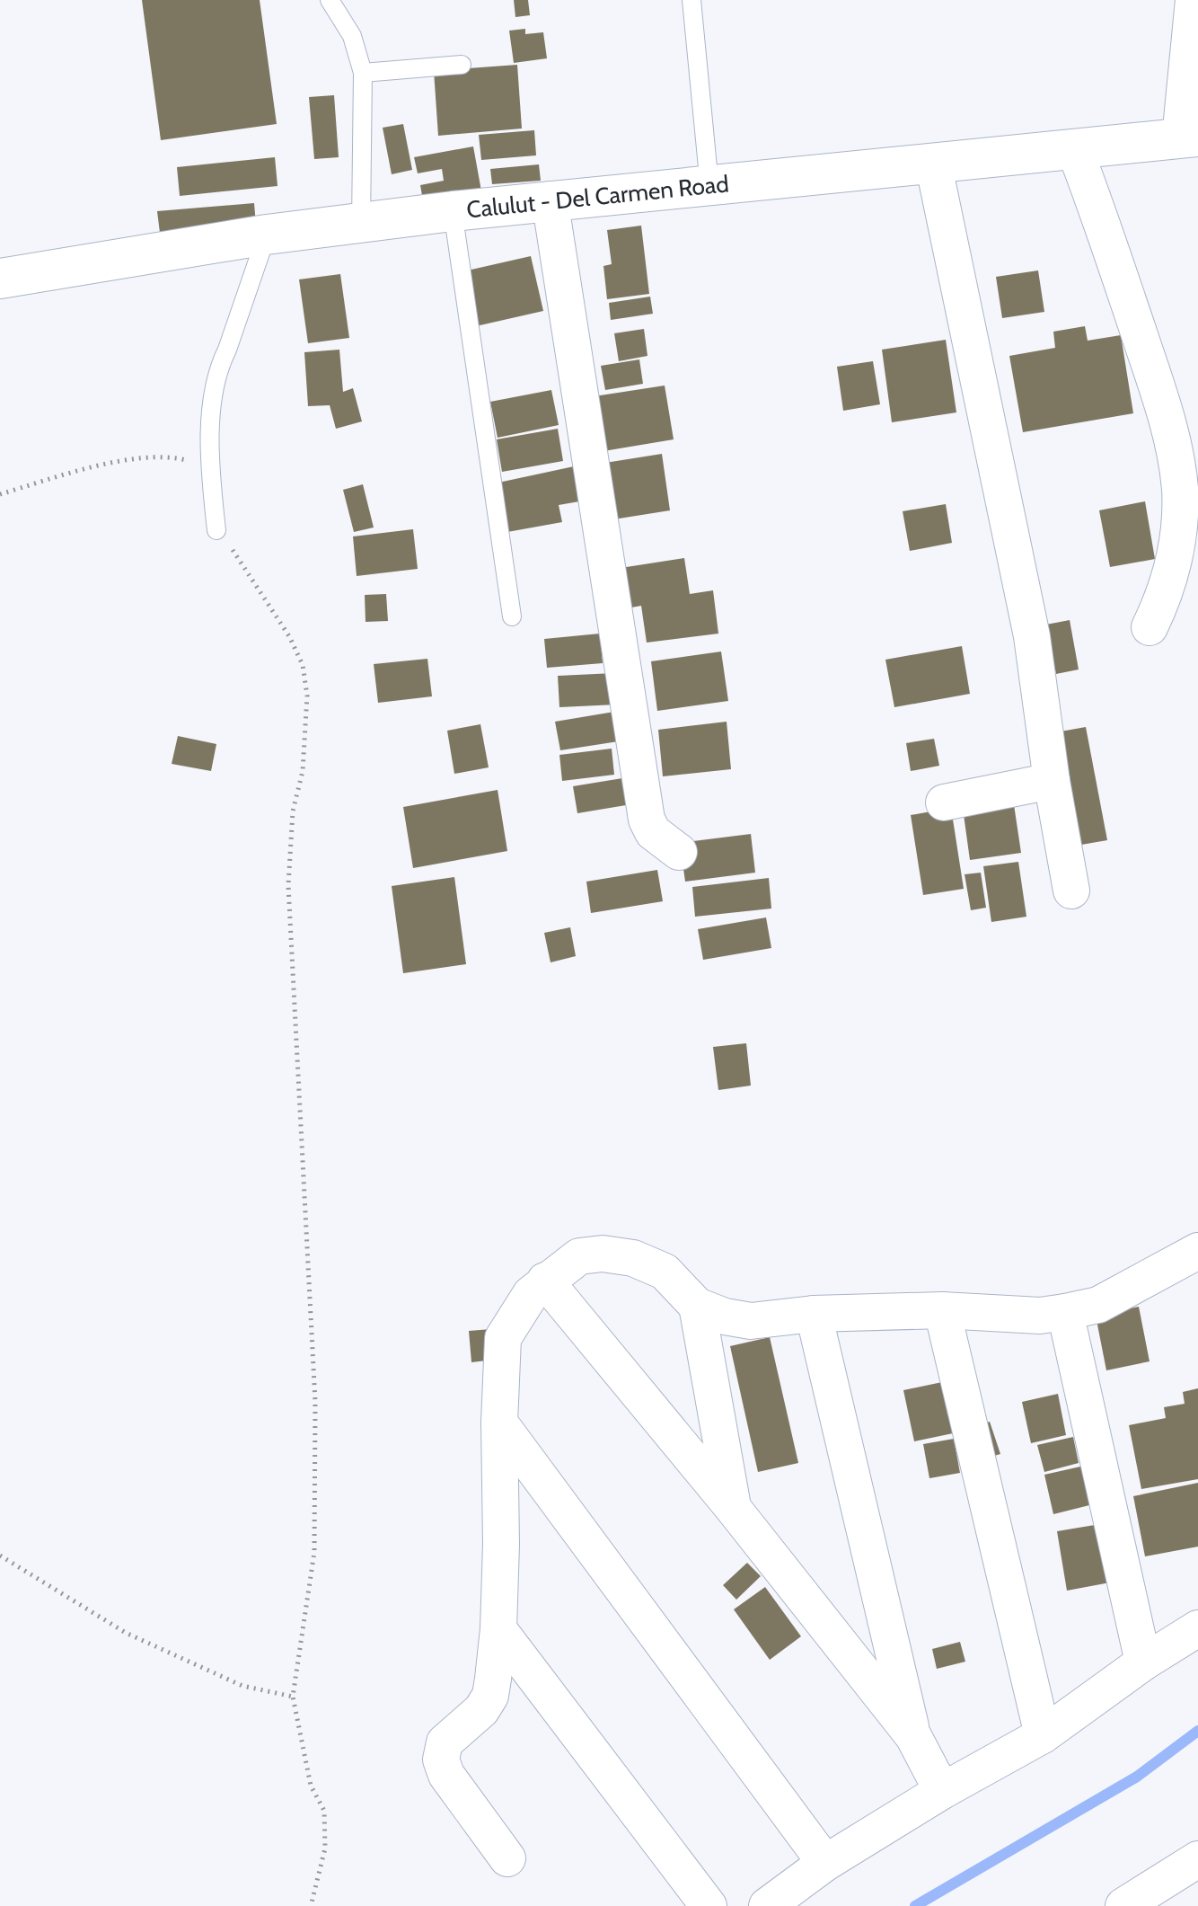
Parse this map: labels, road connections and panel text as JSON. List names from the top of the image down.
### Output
{
  "streets": {
    "main road": ["Calulut - Del Carmen Road"]
  }
}
